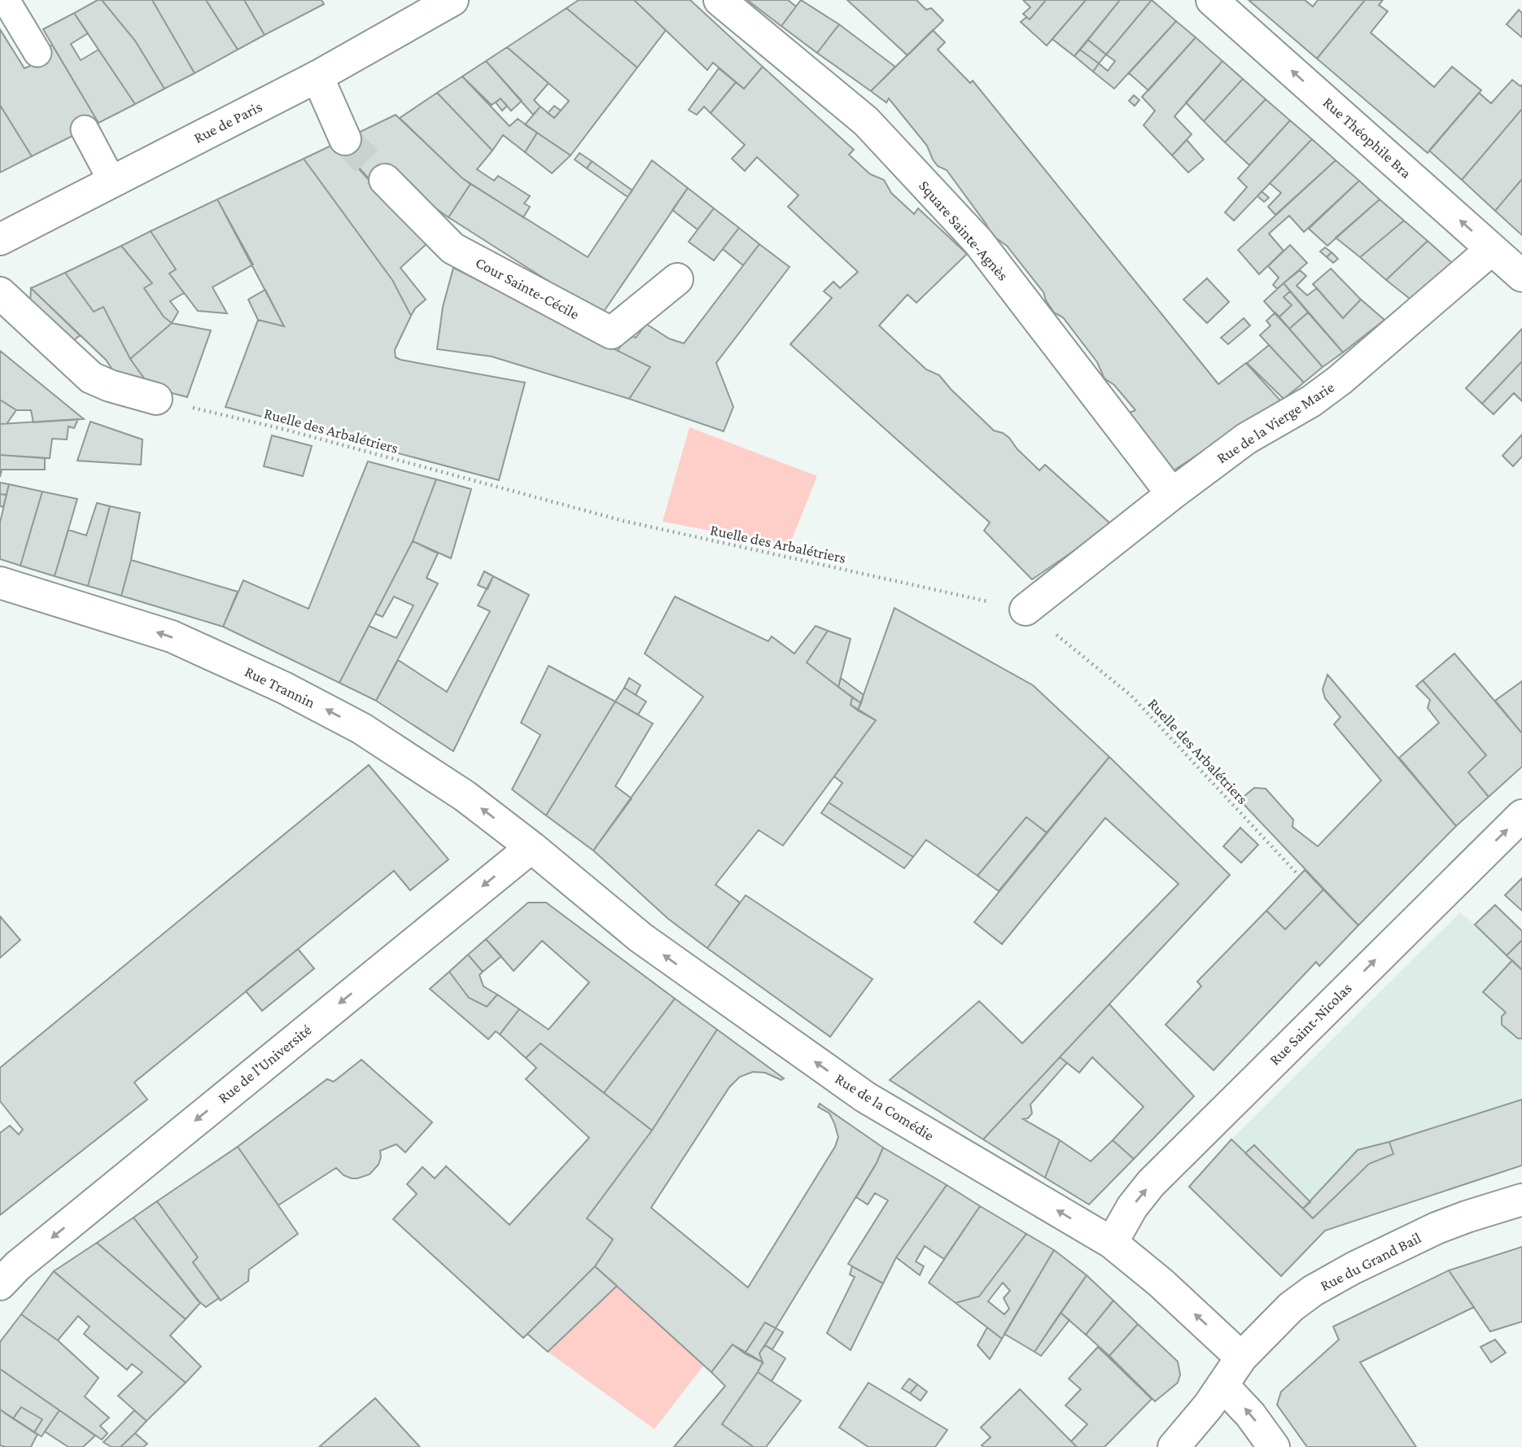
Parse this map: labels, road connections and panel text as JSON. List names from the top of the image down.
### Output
{
  "streets": {
    "street": [
      "Rue de Paris",
      "Rue Théophile Bra",
      "Square Sainte-Agnès",
      "Cour Sainte-Cécile",
      "Rue de la Vierge Marie",
      "Rue Trannin",
      "Rue Saint-Nicolas",
      "Rue de l'Université",
      "Rue de la Comédie",
      "Rue du Grand Bail"
    ],
    "path": ["Ruelle des Arbalétriers"]
  },
  "crossings": [
    ["Rue Théophile Bra", "Rue de la Vierge Marie"],
    ["Square Sainte-Agnès", "Rue de la Vierge Marie"],
    ["Rue de la Vierge Marie", "Ruelle des Arbalétriers"],
    ["Rue Trannin", "Rue de l'Université"],
    ["Rue Trannin", "Rue de la Comédie"],
    ["Rue Saint-Nicolas", "Rue de la Comédie"],
    ["Rue de l'Université", "Rue de la Comédie"],
    ["Rue de la Comédie", "Rue du Grand Bail"]
  ],
  "one_way": [
    "Rue Théophile Bra",
    "Rue Trannin",
    "Rue Saint-Nicolas",
    "Rue de l'Université",
    "Rue de la Comédie"
  ]
}
